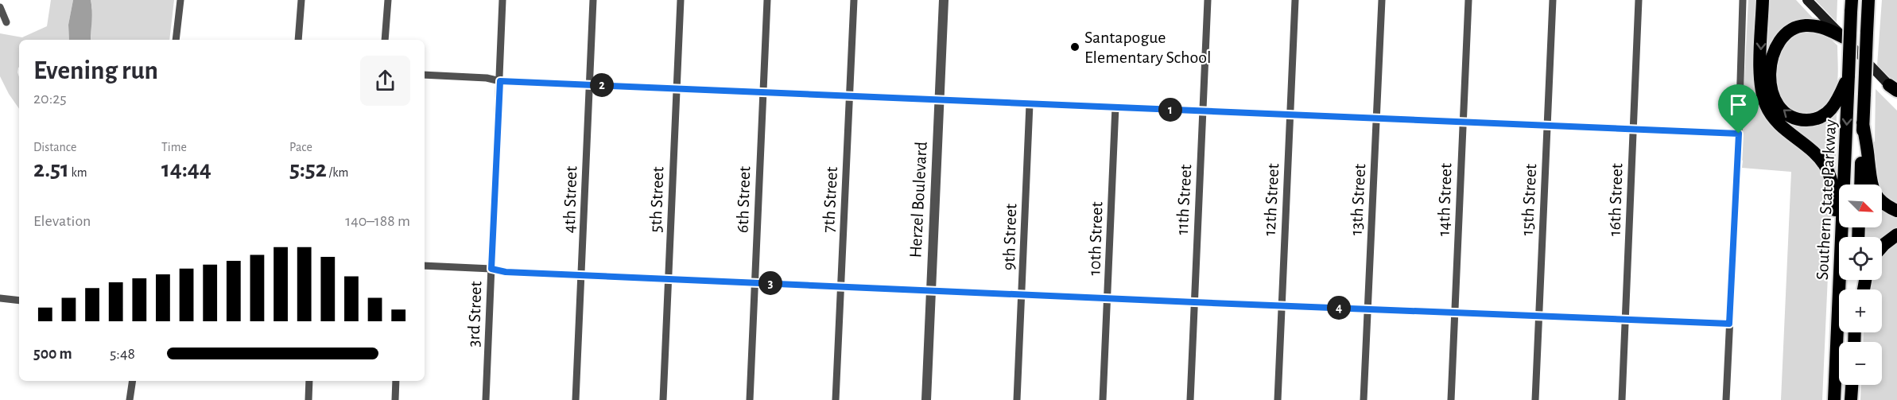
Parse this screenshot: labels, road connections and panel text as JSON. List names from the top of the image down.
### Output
{
  "streets": {
    "highway": ["Southern State Parkway"],
    "street": [
      "4th Street",
      "5th Street",
      "6th Street",
      "7th Street",
      "Herzel Boulevard",
      "11th Street",
      "12th Street",
      "13th Street",
      "14th Street",
      "15th Street",
      "16th Street",
      "9th Street",
      "10th Street",
      "3rd Street"
    ]
  },
  "places": ["Santapogue Elementary School"],
  "north": "bottom right",
  "page": {
    "heading": ["Evening run", "20:25"],
    "pins": [
      "2",
      "1",
      "3",
      "4"
    ],
    "stats": [
      ["Distance", "2.51 km"],
      ["Time", "14:44"],
      ["Pace", "5:52 /km"]
    ],
    "map_buttons": ["+", "−"],
    "chart": ["Elevation", "140–188 m"],
    "list": [
      {
        "name": "500 m",
        "note": "5:48"
      }
    ]
  }
}
